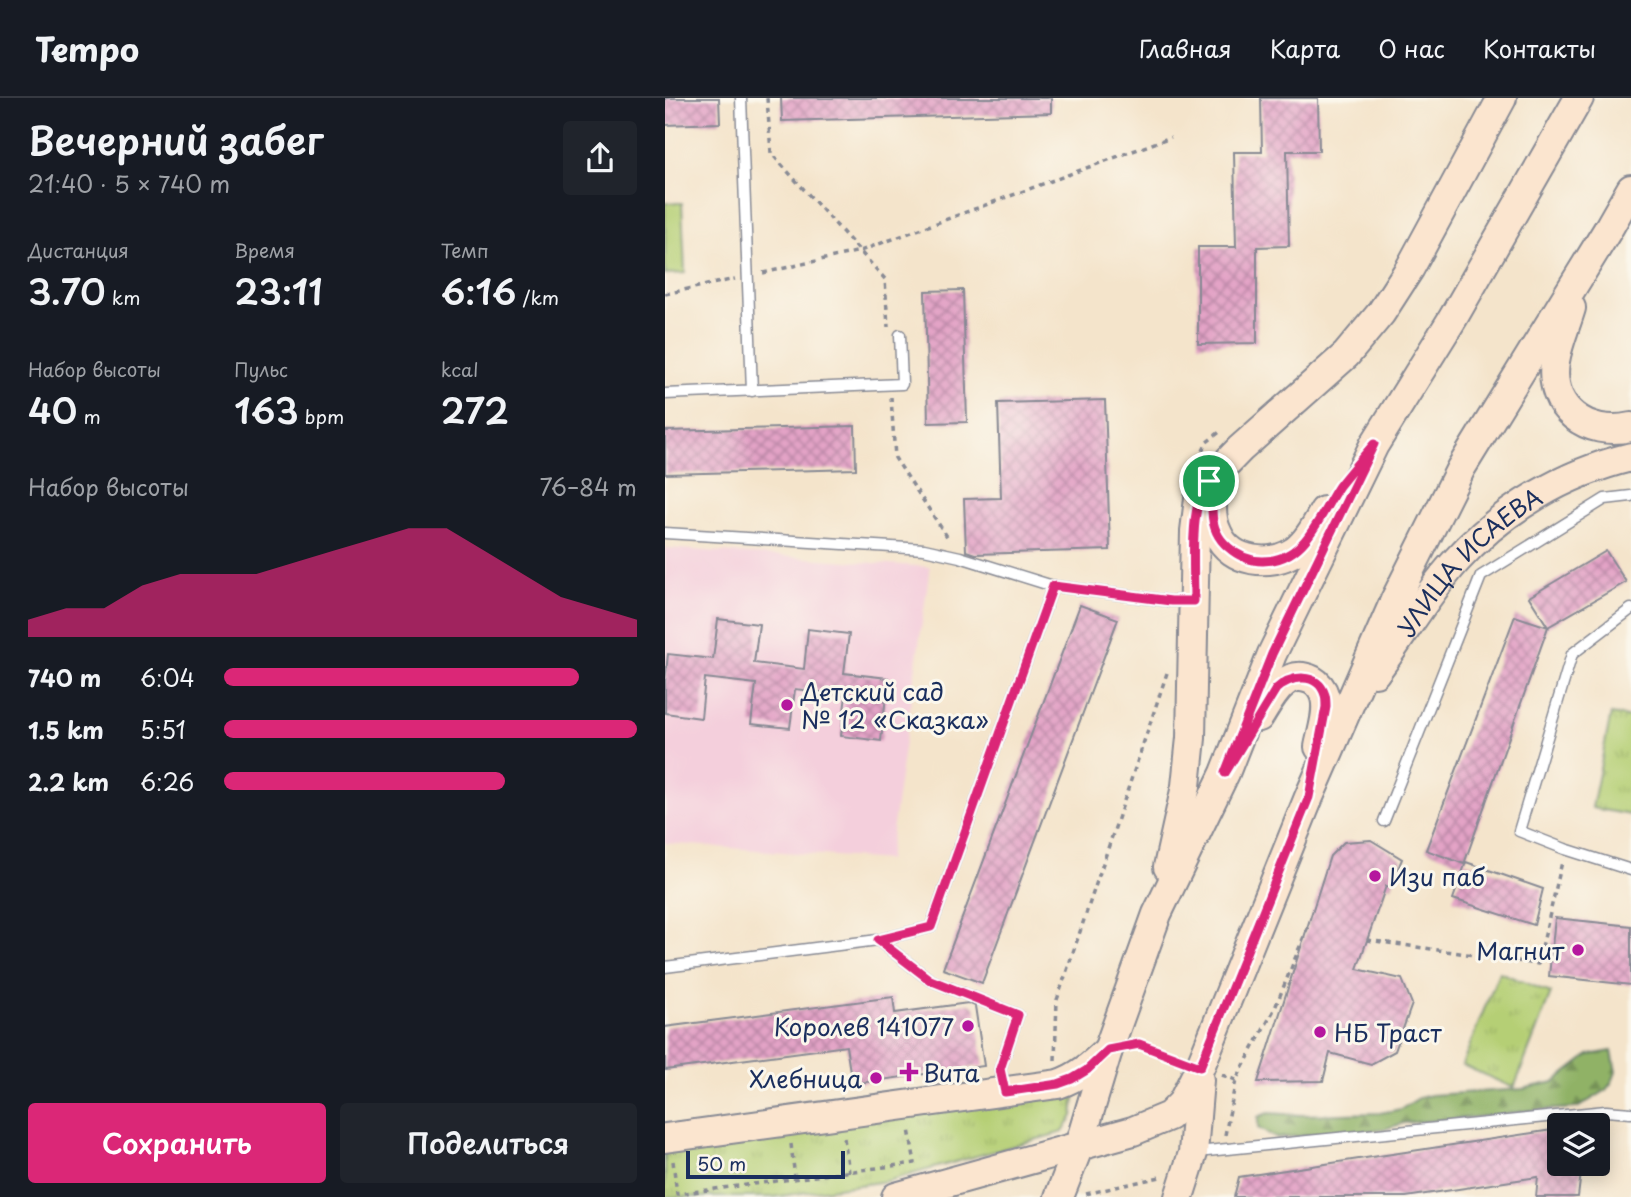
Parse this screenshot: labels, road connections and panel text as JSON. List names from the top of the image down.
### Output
{
  "streets": {
    "main road": ["УЛИЦА ИСАЕВА"]
  },
  "places": {
    "other": [
      "Детский сад № 12 «Сказка»",
      "Изи паб",
      "Магнит",
      "Королев 141077",
      "НБ Траст",
      "Хлебница"
    ],
    "health": ["Вита"]
  },
  "scale_bar": "50 m",
  "page": {
    "header": "Tempo",
    "nav": [
      "Главная",
      "Карта",
      "О нас",
      "Контакты"
    ],
    "heading": ["Вечерний забег", "21:40 · 5 × 740 m"],
    "stats": [
      ["Дистанция", "3.70 km"],
      ["Время", "23:11"],
      ["Темп", "6:16 /km"],
      ["Набор высоты", "40 m"],
      ["Пульс", "163 bpm"],
      ["kcal", "272"]
    ],
    "chart": ["Набор высоты", "76–84 m"],
    "list": [
      {
        "name": "740 m",
        "note": "6:04"
      },
      {
        "name": "1.5 km",
        "note": "5:51"
      },
      {
        "name": "2.2 km",
        "note": "6:26"
      }
    ],
    "buttons": ["Сохранить", "Поделиться"],
    "scale": "50 m"
  }
}
